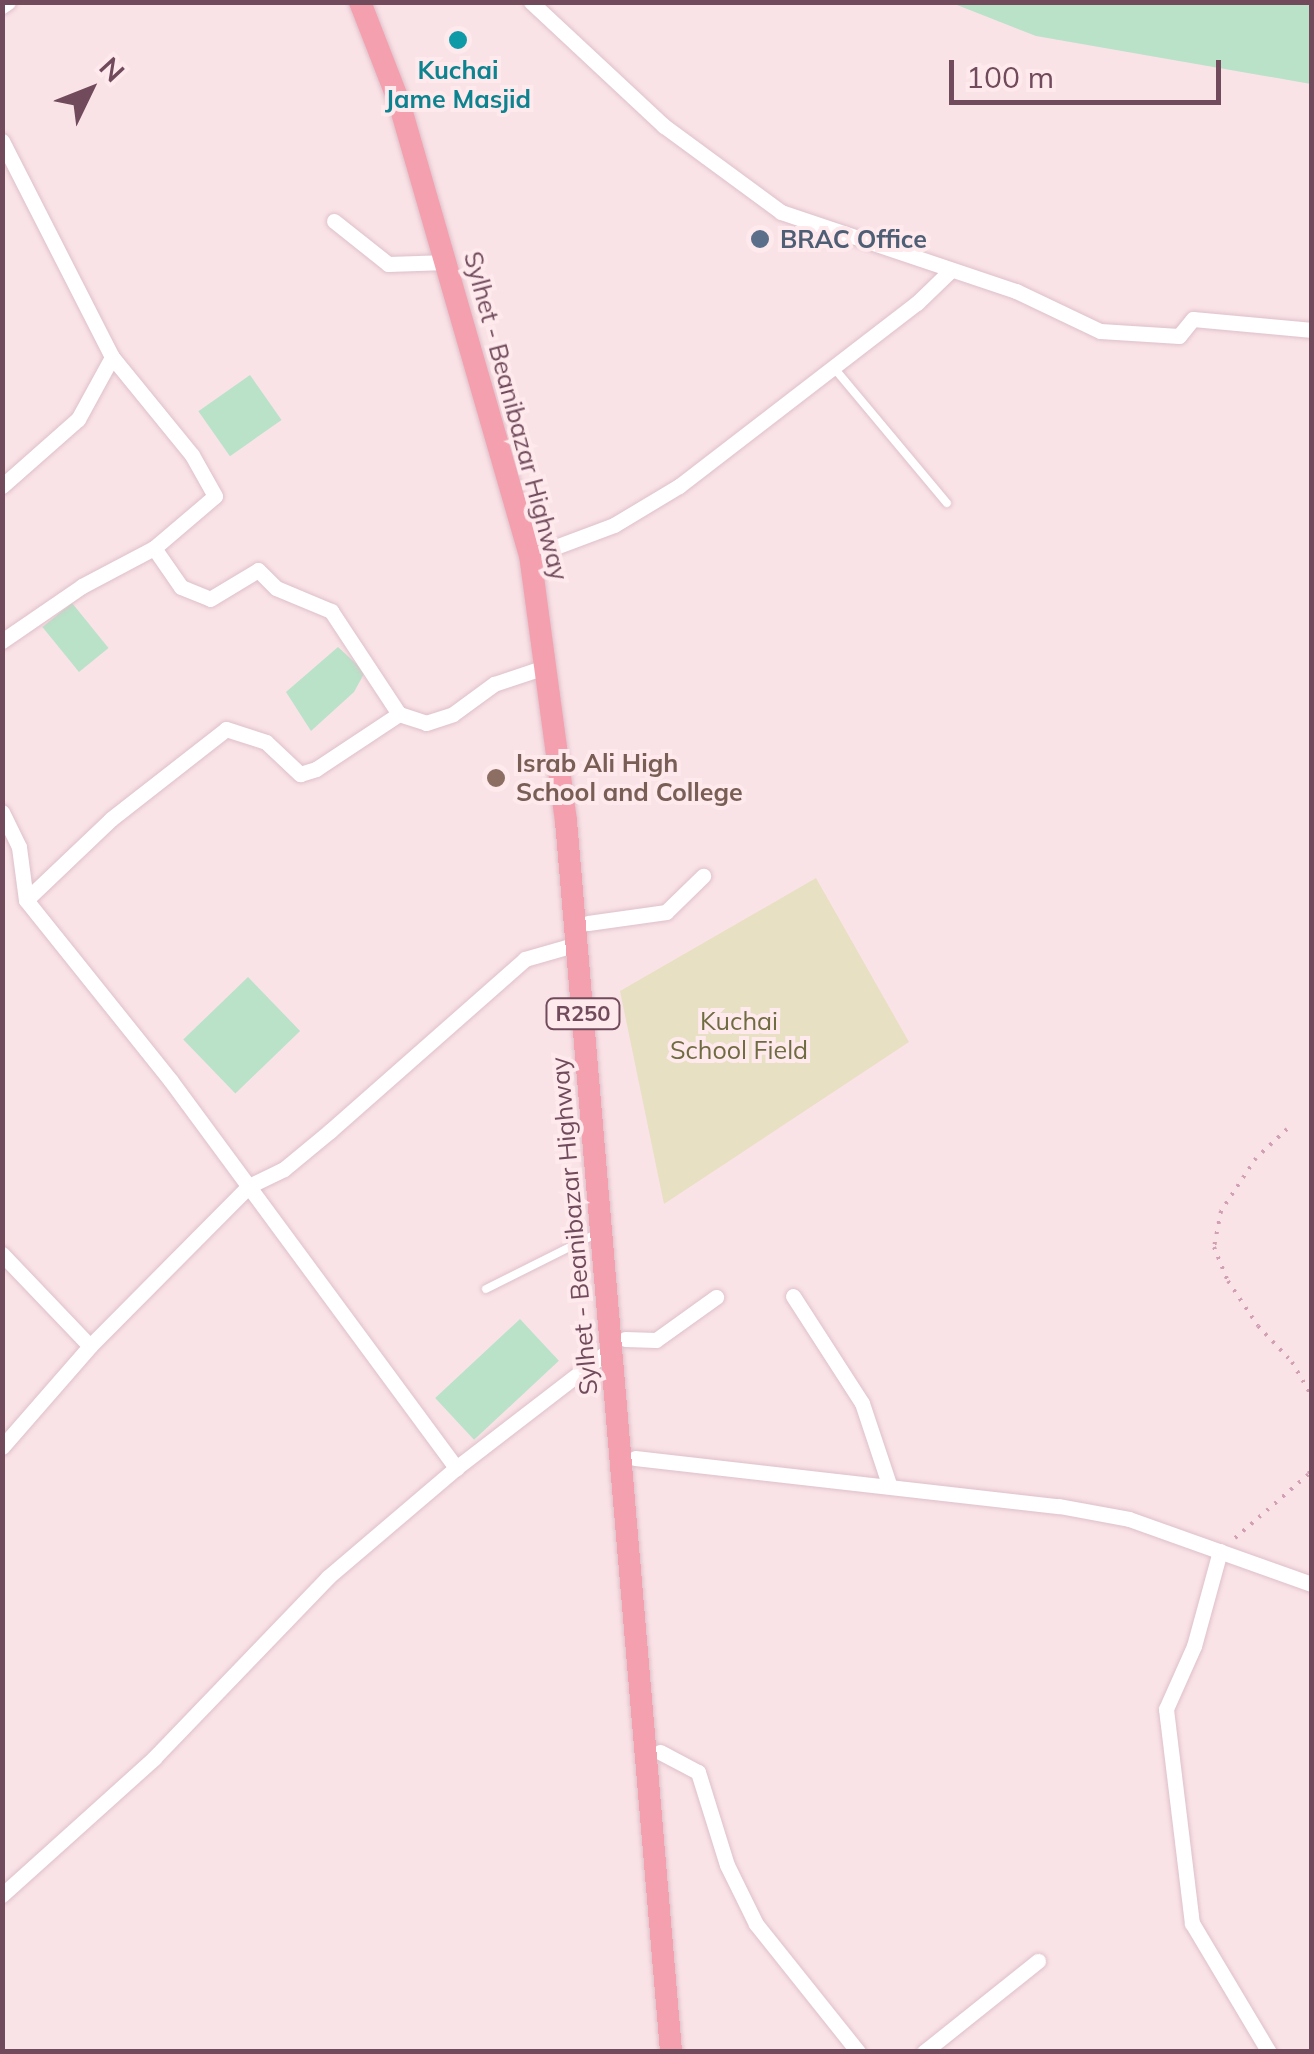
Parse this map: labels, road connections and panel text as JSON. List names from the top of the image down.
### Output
{
  "streets": {
    "main road": ["Sylhet - Beanibazar Highway", "R250"]
  },
  "parks": ["Kuchai School Field"],
  "places": ["Kuchai Jame Masjid", "BRAC Office", "Israb Ali High School and College"],
  "scale_bar": "100 m",
  "north": "top right"
}
